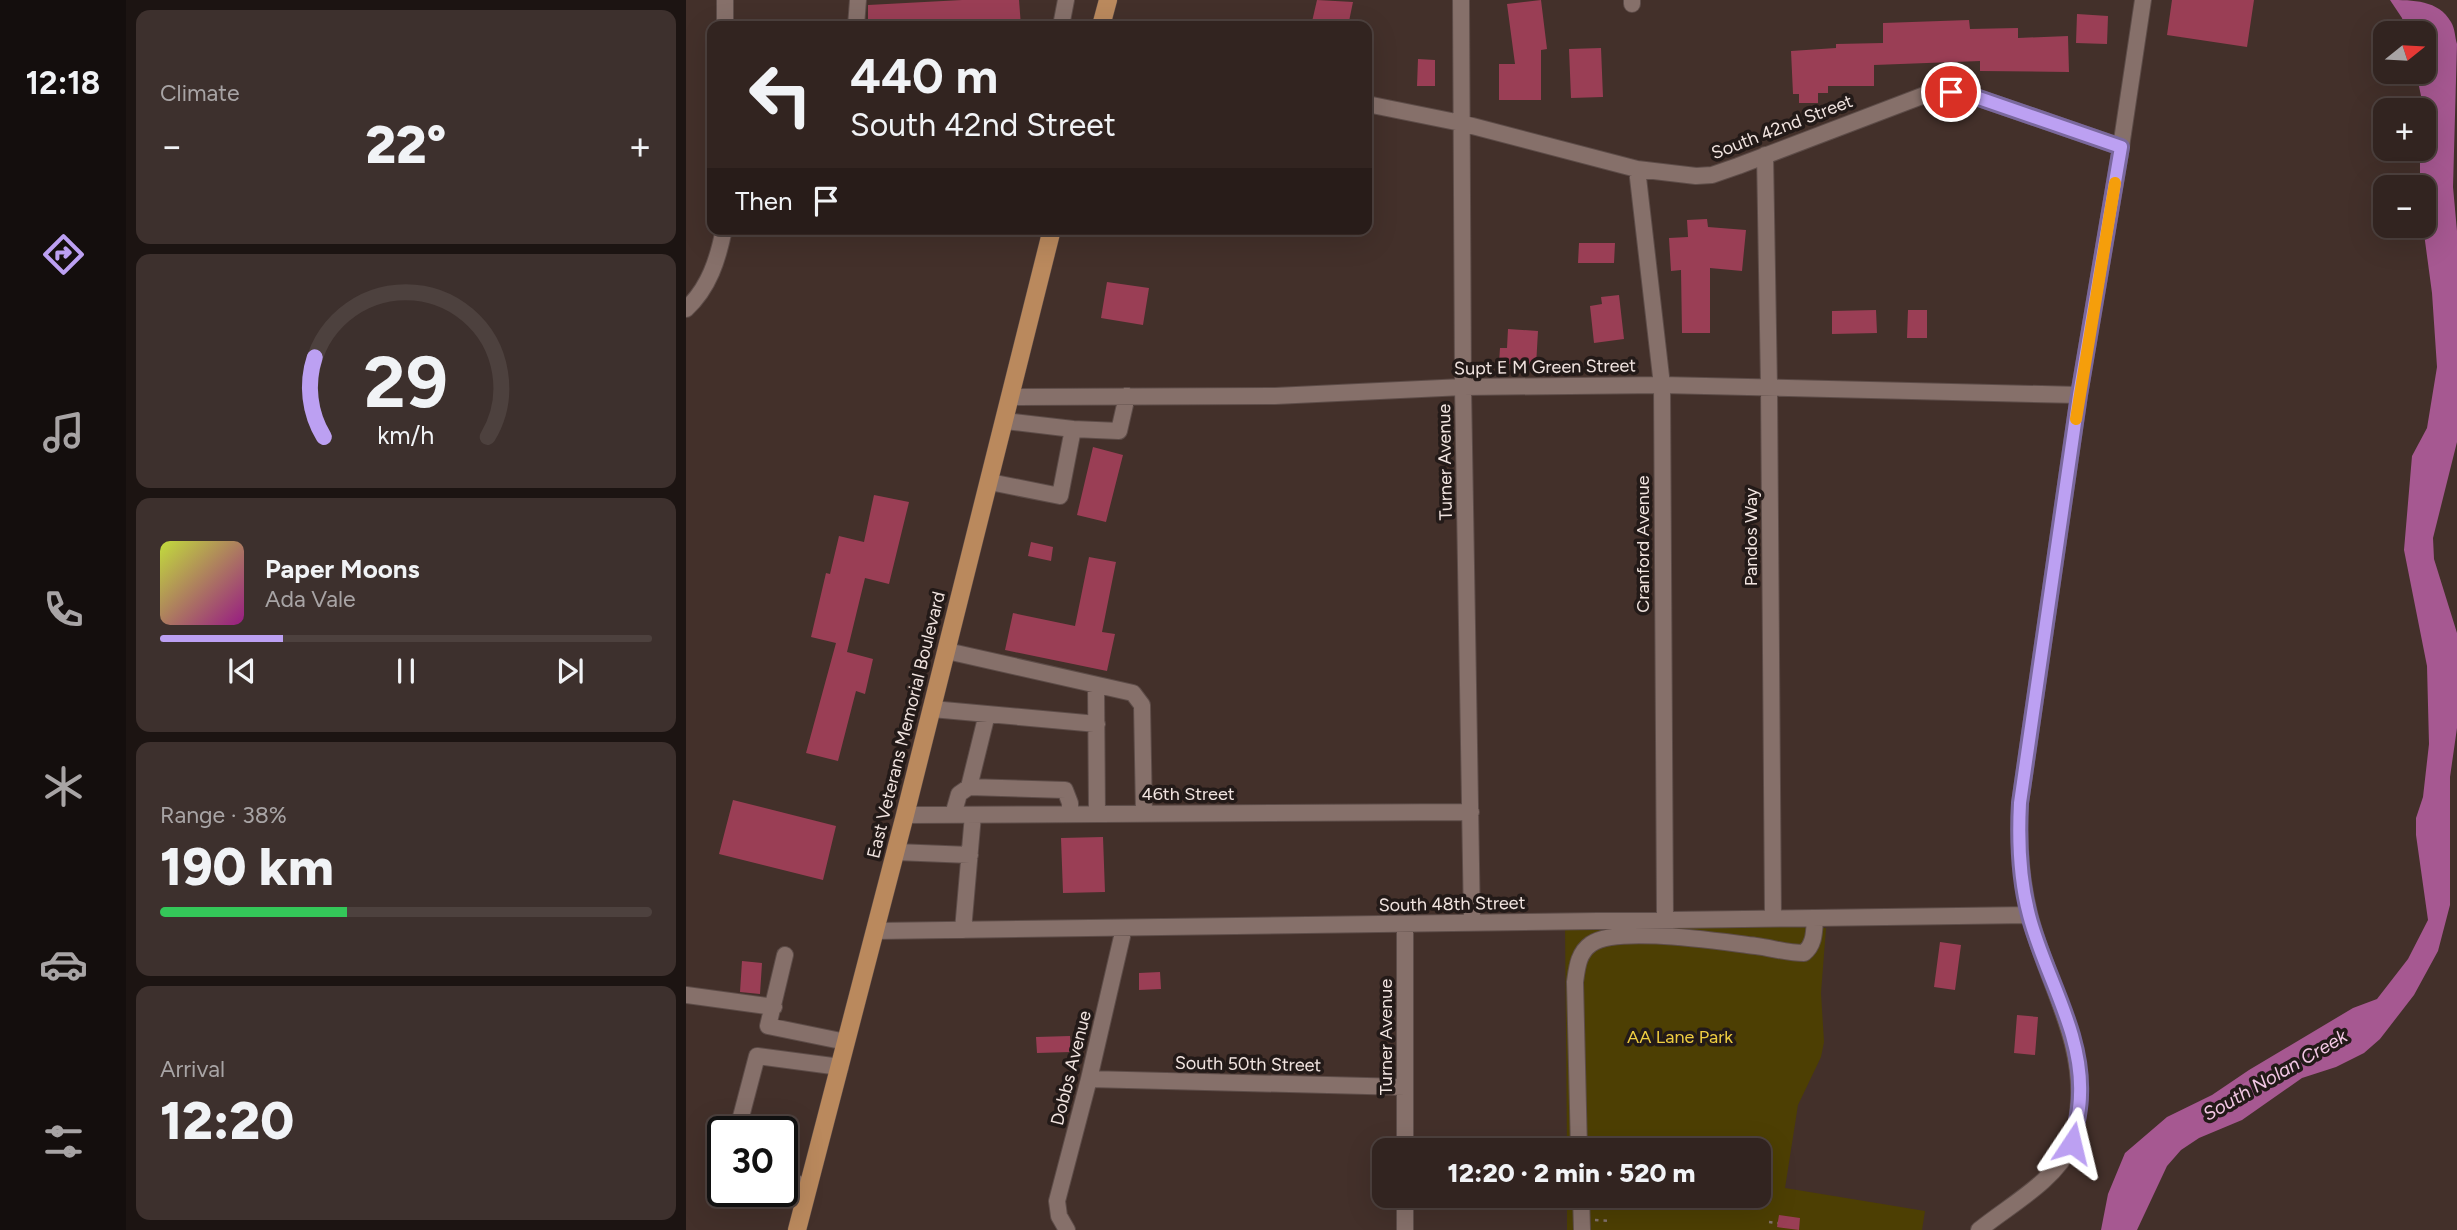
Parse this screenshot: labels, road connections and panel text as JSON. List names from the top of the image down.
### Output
{
  "streets": {
    "main road": ["East Veterans Memorial Boulevard"],
    "street": [
      "South 42nd Street",
      "Supt E M Green Street",
      "Turner Avenue",
      "Pandos Way",
      "Cranford Avenue",
      "46th Street",
      "South 48th Street",
      "South 50th Street",
      "Dobbs Avenue"
    ]
  },
  "crossings": [
    ["South 42nd Street", "Turner Avenue"],
    ["South 42nd Street", "Pandos Way"],
    ["South 42nd Street", "Cranford Avenue"],
    ["Supt E M Green Street", "Turner Avenue"],
    ["Supt E M Green Street", "Pandos Way"],
    ["Supt E M Green Street", "Cranford Avenue"],
    ["Supt E M Green Street", "East Veterans Memorial Boulevard"],
    ["Turner Avenue", "46th Street"],
    ["Turner Avenue", "South 48th Street"],
    ["Turner Avenue", "South 50th Street"],
    ["Pandos Way", "South 48th Street"],
    ["Cranford Avenue", "South 48th Street"],
    ["East Veterans Memorial Boulevard", "46th Street"],
    ["East Veterans Memorial Boulevard", "South 48th Street"],
    ["South 48th Street", "Dobbs Avenue"],
    ["South 50th Street", "Dobbs Avenue"]
  ],
  "water": ["South Nolan Creek"],
  "parks": ["AA Lane Park"],
  "north": "right",
  "page": {
    "tabs": "12:18",
    "tile": [
      "Climate",
      ["Range · 38%", "190 km"],
      ["Arrival", "12:20"]
    ],
    "map_buttons": ["+", "−"],
    "turn": ["440 m", "South 42nd Street"],
    "heat": ["−", "22°", "+"],
    "then": "Then",
    "song": ["Paper Moons", "Ada Vale"],
    "limit": "30",
    "trip": "12:20 · 2 min · 520 m",
    "gauge": ["29", "km/h"]
  }
}
